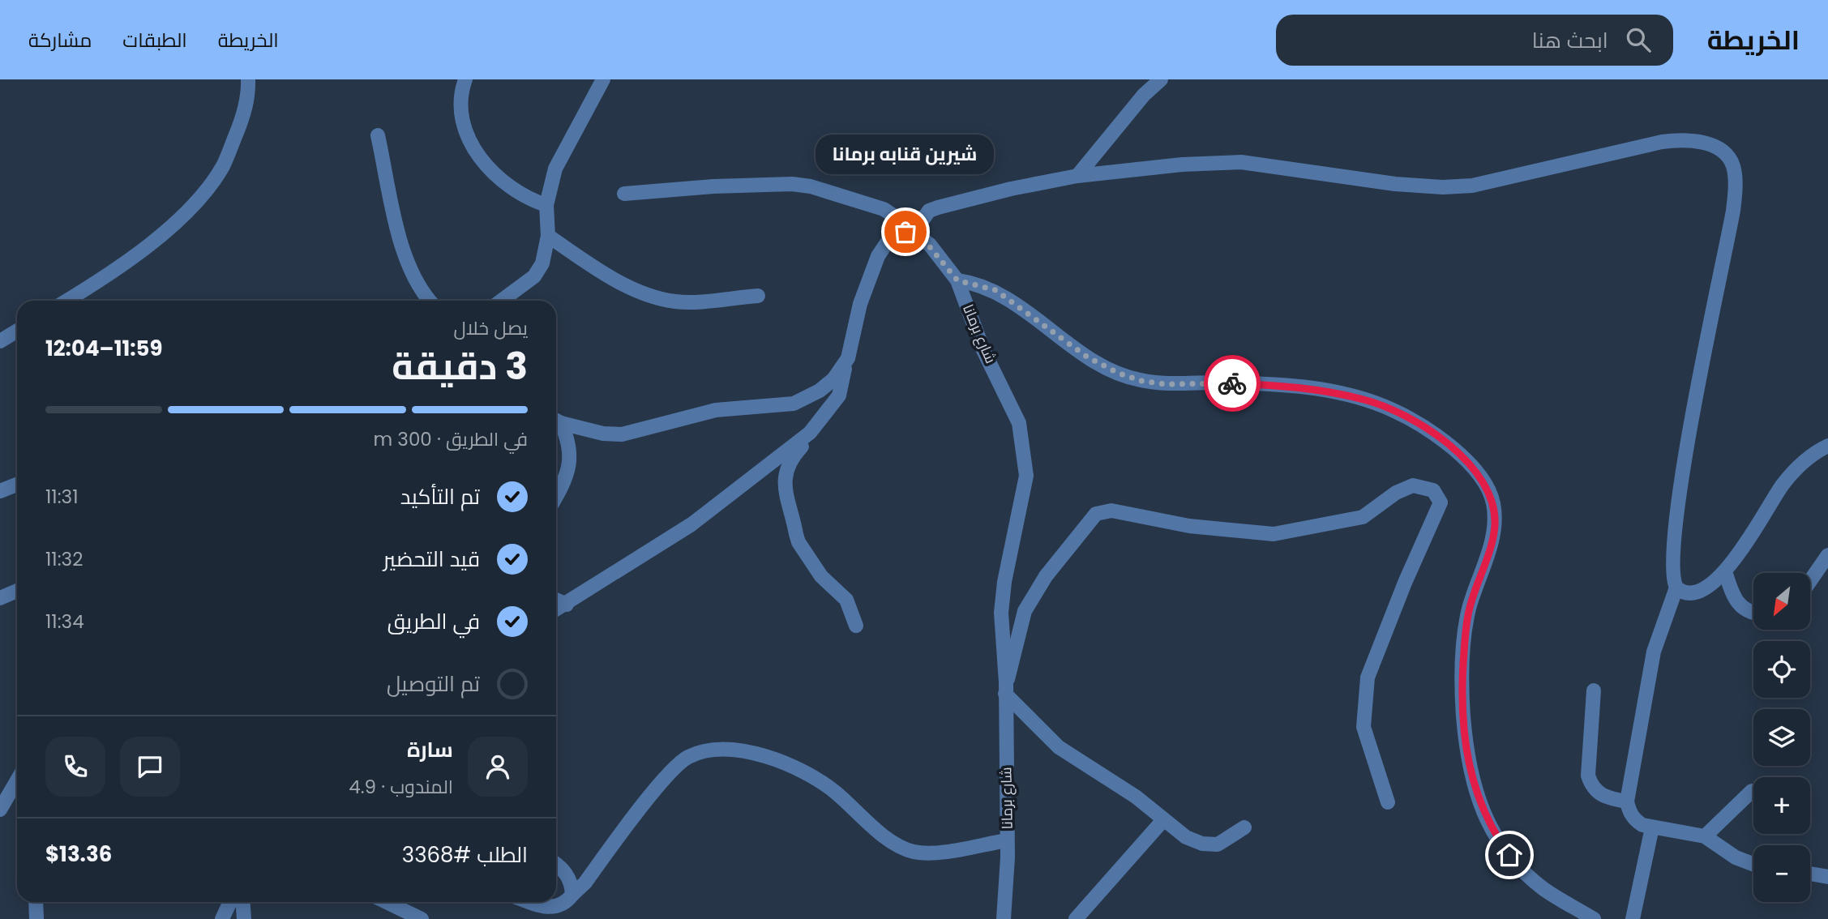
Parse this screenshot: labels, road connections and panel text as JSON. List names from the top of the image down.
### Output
{
  "streets": {
    "street": ["شارع برمانا"]
  },
  "places": ["شيرين قنابه برمانا"],
  "north": "bottom left",
  "page": {
    "header": "الخريطة",
    "search": "ابحث هنا",
    "nav": ["الخريطة", "الطبقات", "مشاركة"],
    "bubble": "شيرين قنابه برمانا",
    "heading": ["3 دقيقة", "يصل خلال", "11:59–12:04"],
    "panel": [
      "سارة",
      "المندوب · 4.9",
      "الطلب #3368",
      "$13.36"
    ],
    "bar": "في الطريق · 300 m",
    "list": [
      ["تم التأكيد", "11:31"],
      ["قيد التحضير", "11:32"],
      ["في الطريق", "11:34"],
      "تم التوصيل"
    ],
    "map_buttons": ["+", "−"]
  }
}
